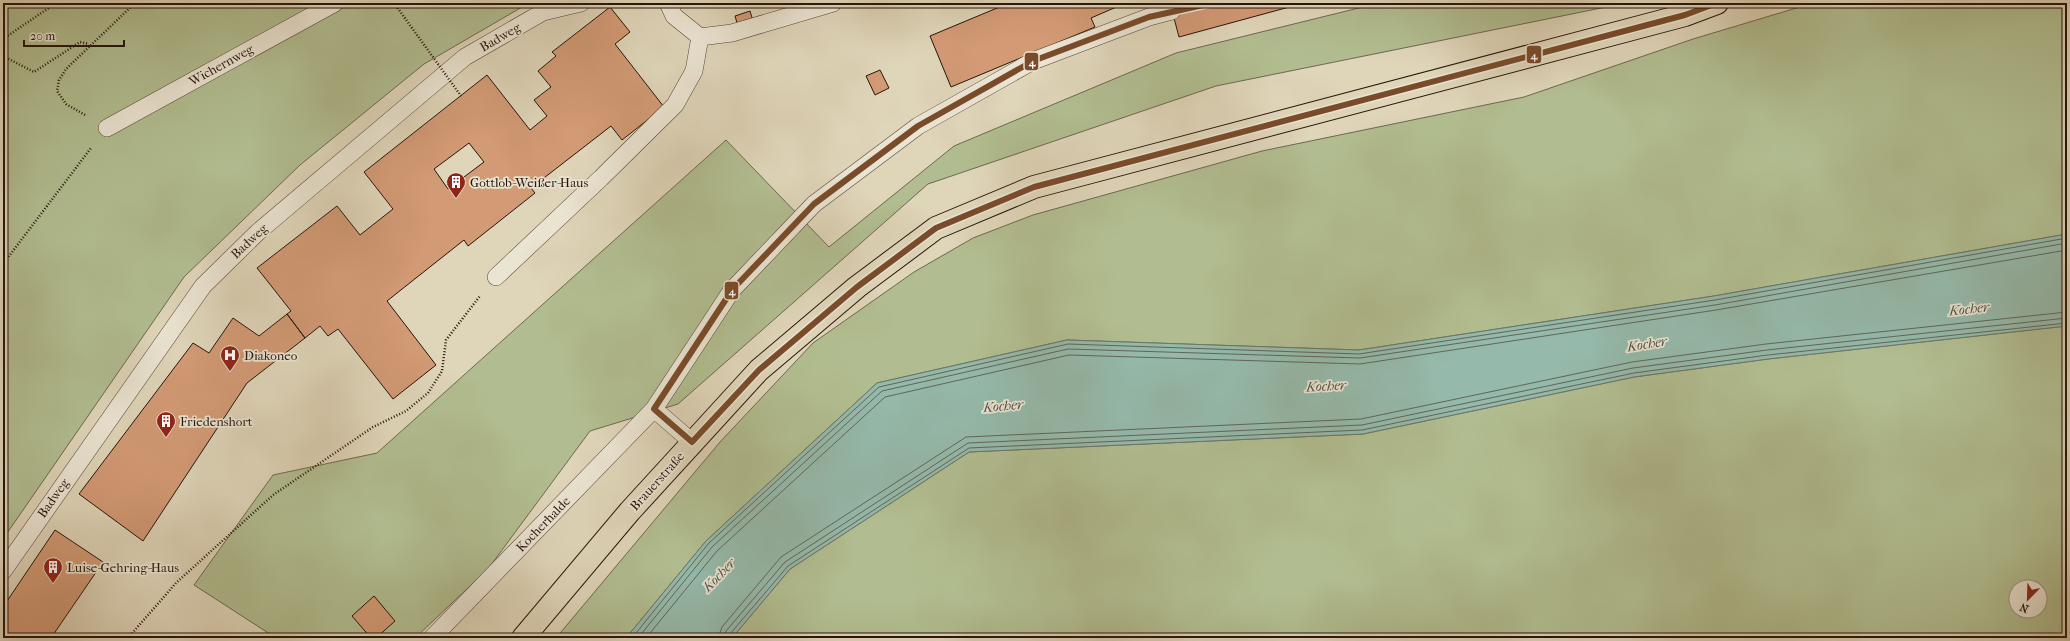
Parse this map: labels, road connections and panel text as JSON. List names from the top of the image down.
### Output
{
  "streets": {
    "main road": ["Brauerstraße"],
    "lane": ["Badweg", "Wichernweg", "Kocherhalde"]
  },
  "water": ["Kocher"],
  "places": {
    "building": ["Gottlob-Weißer-Haus", "Friedenshort", "Luise-Gehring-Haus"],
    "hospital": ["Diakoneo"]
  },
  "lines": ["transit line 4"],
  "scale_bar": "20 m",
  "north": "bottom left"
}
